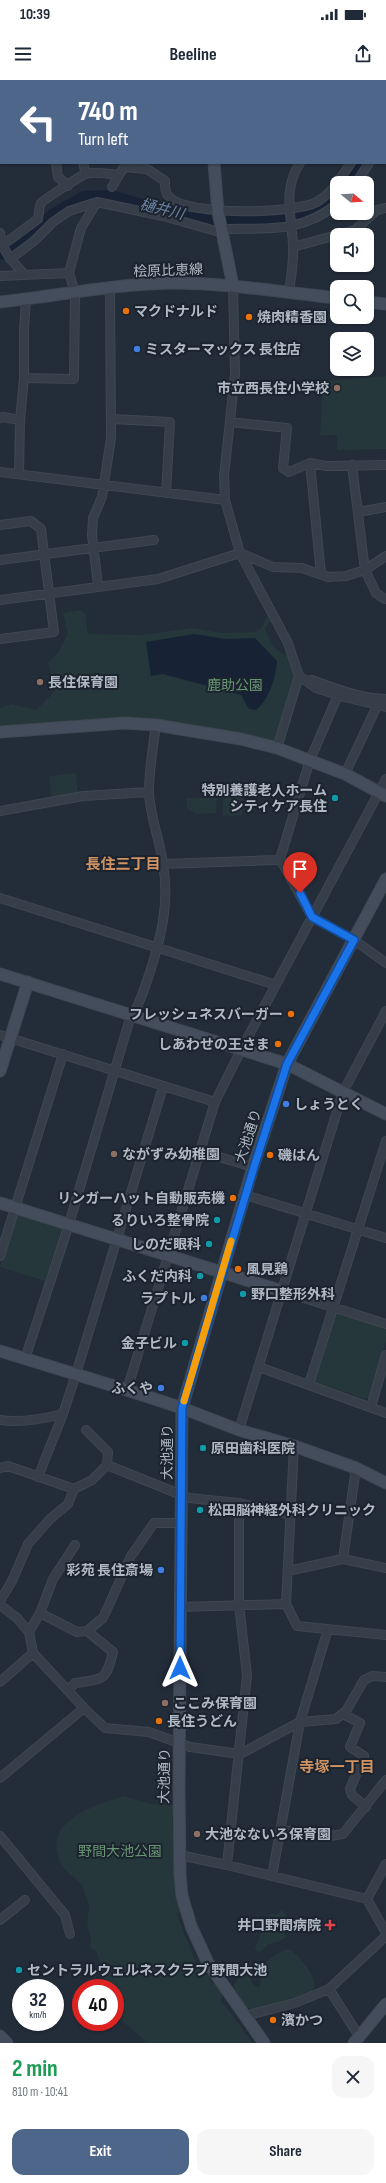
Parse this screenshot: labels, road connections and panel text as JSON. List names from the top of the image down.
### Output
{
  "streets": {
    "street": ["桧原比恵線", "大池通り"]
  },
  "districts": ["長住三丁目", "寺塚一丁目"],
  "water": ["樋井川"],
  "parks": ["鹿助公園", "野間大池公園"],
  "places": {
    "other": [
      "マクドナルド",
      "焼肉精香園",
      "ミスターマックス 長住店",
      "市立西長住小学校",
      "長住保育園",
      "特別養護老人ホーム シティケア長住",
      "フレッシュネスバーガー",
      "しあわせの王さま",
      "しょうとく",
      "ながずみ幼稚園",
      "磯はん",
      "リンガーハット自動販売機",
      "るりいろ整骨院",
      "しのだ眼科",
      "風見鶏",
      "ふくだ内科",
      "野口整形外科",
      "ラプトル",
      "金子ビル",
      "ふくや",
      "原田歯科医院",
      "松田脳神経外科クリニック",
      "彩苑 長住斎場",
      "ここみ保育園",
      "長住うどん",
      "大池なないろ保育園",
      "セントラルウェルネスクラブ 野間大池",
      "濱かつ"
    ],
    "health": ["井口野間病院"]
  },
  "north": "right",
  "page": {
    "status": "10:39",
    "header": "Beeline",
    "turn": ["740 m", "Turn left"],
    "speed": "32 km/h",
    "limit": "40",
    "heading": ["2 min", "810 m · 10:41"],
    "buttons": ["Exit", "Share"]
  }
}
